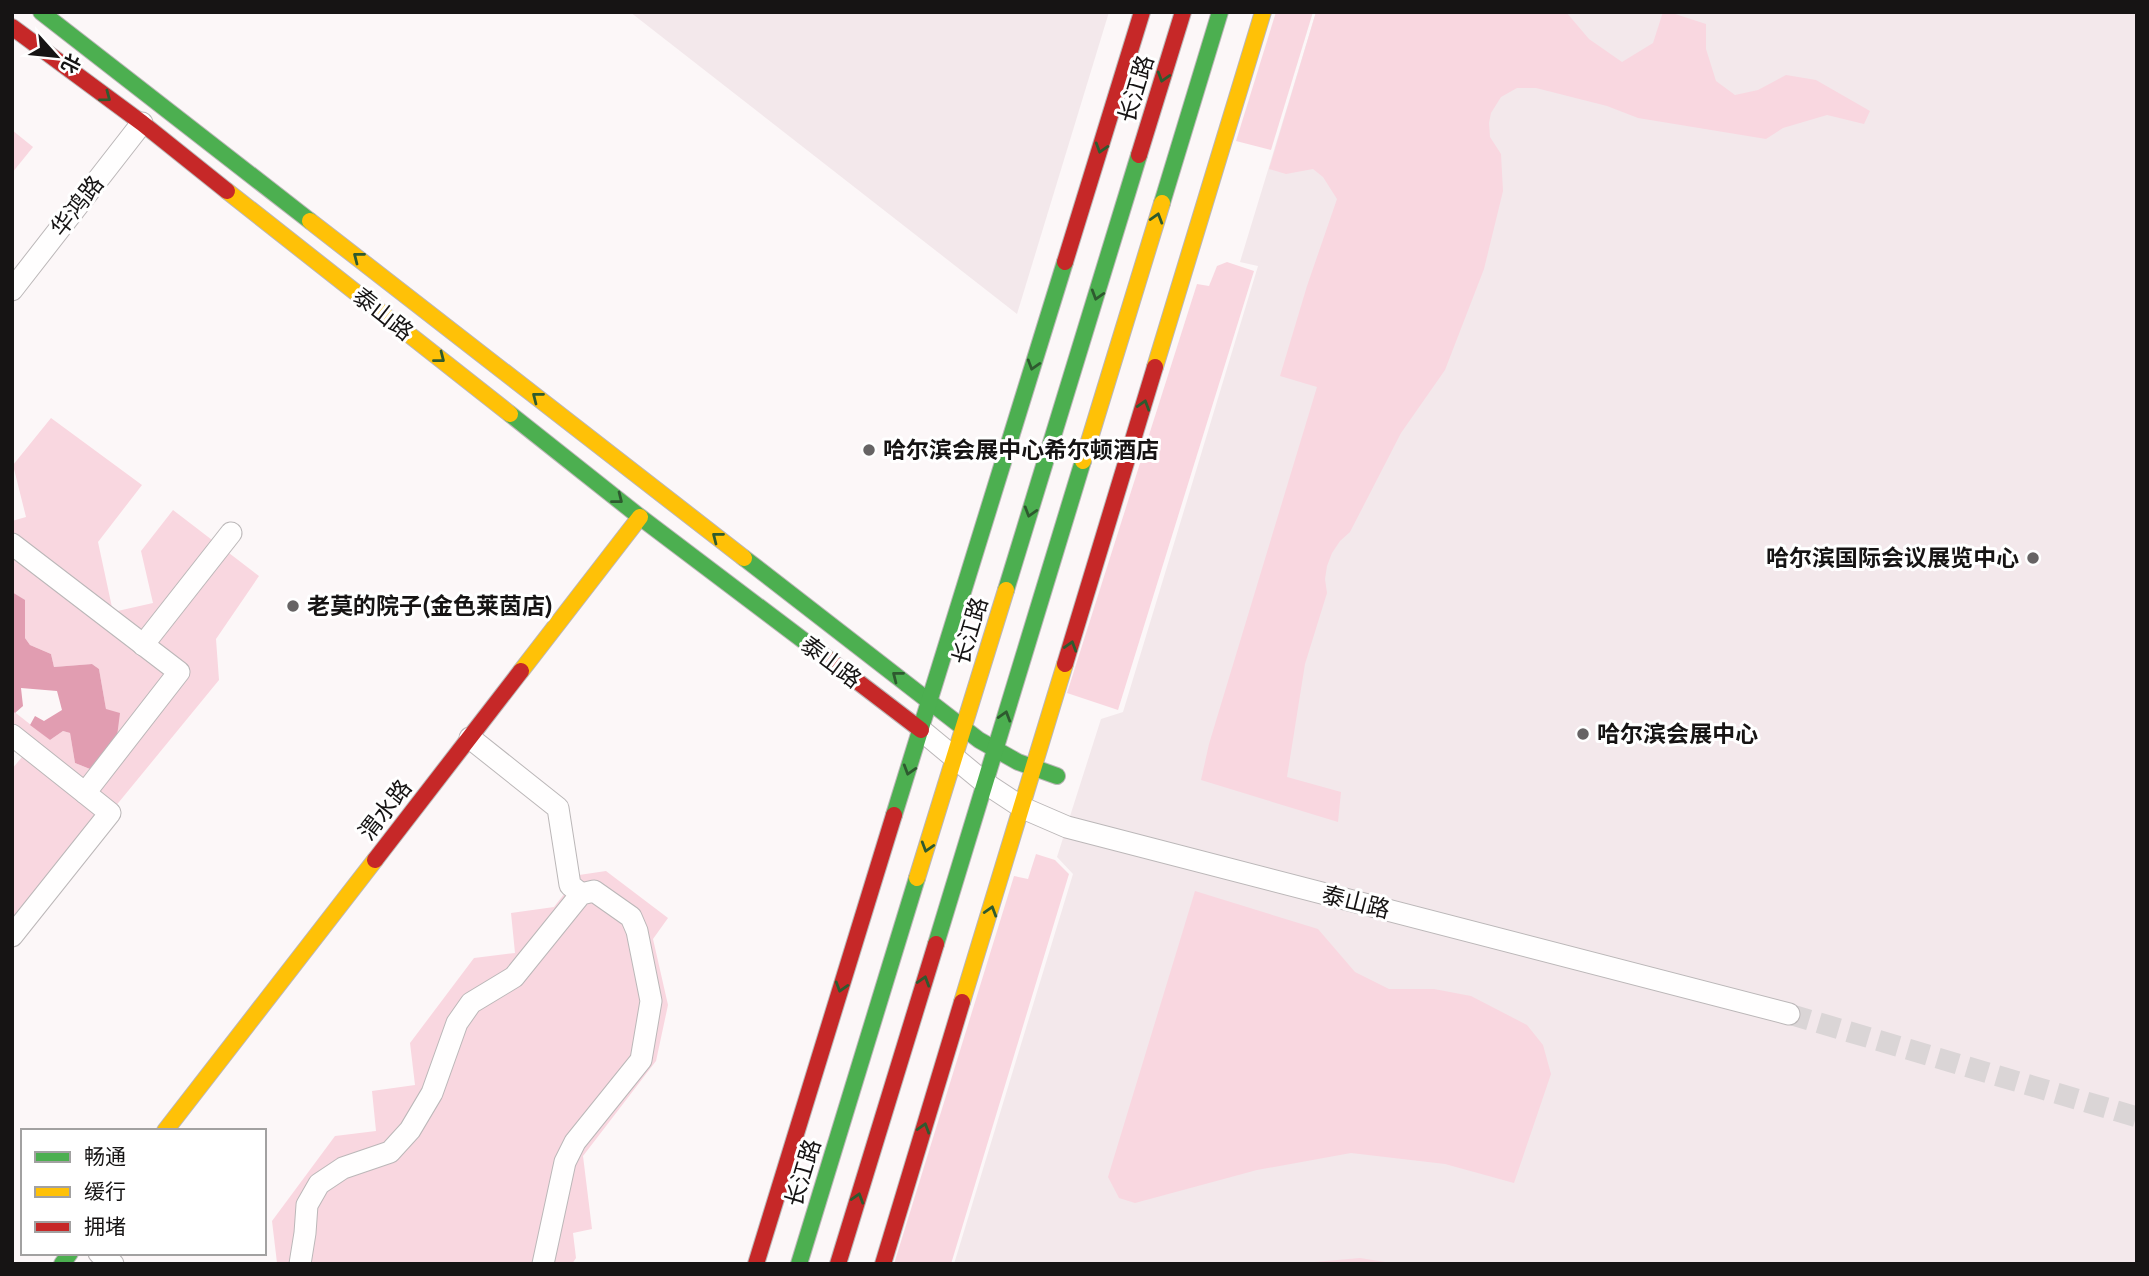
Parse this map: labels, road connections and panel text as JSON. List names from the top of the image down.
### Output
{
  "streets": {
    "main road": ["长江路", "泰山路", "渭水路"],
    "street": ["华鸿路"]
  },
  "crossings": [
    ["长江路", "泰山路"],
    ["华鸿路", "泰山路"],
    ["泰山路", "渭水路"]
  ],
  "places": [
    "哈尔滨会展中心希尔顿酒店",
    "哈尔滨国际会议展览中心",
    "老莫的院子(金色莱茵店)",
    "哈尔滨会展中心"
  ],
  "legend": ["畅通", "缓行", "拥堵"],
  "north": "bottom right"
}
